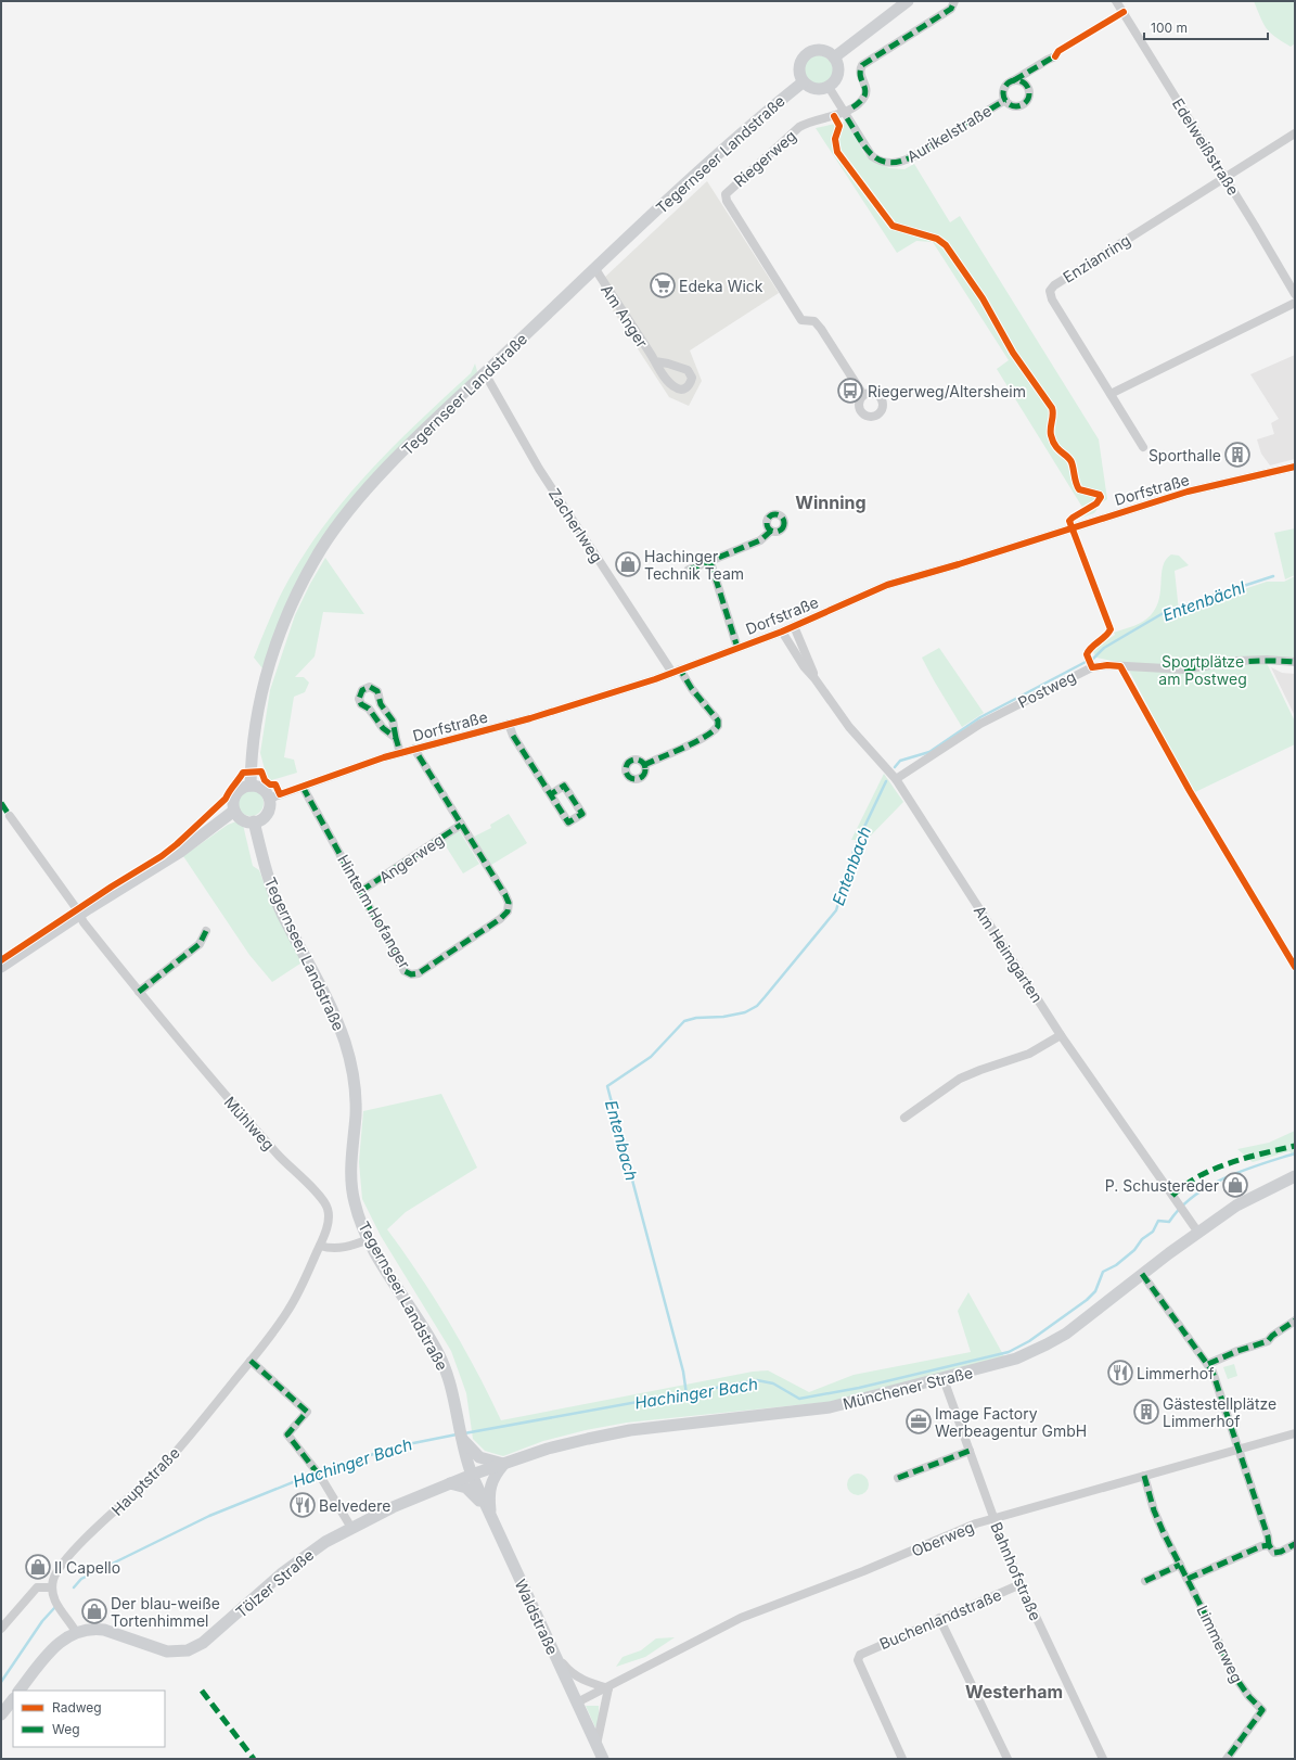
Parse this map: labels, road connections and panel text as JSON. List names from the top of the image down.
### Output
{
  "streets": {
    "main road": [
      "Tegernseer Landstraße",
      "Münchener Straße",
      "Tölzer Straße",
      "Waldstraße"
    ],
    "street": [
      "Aurikelstraße",
      "Edelweißstraße",
      "Riegerweg",
      "Enzianring",
      "Am Anger",
      "Dorfstraße",
      "Zacherlweg",
      "Postweg",
      "Angerweg",
      "Hinterm Hofanger",
      "Am Heimgarten",
      "Mühlweg",
      "Hauptstraße",
      "Oberweg",
      "Bahnhofstraße",
      "Buchenlandstraße",
      "Limmerweg"
    ]
  },
  "crossings": [
    ["Aurikelstraße", "Tegernseer Landstraße"],
    ["Aurikelstraße", "Riegerweg"],
    ["Edelweißstraße", "Enzianring"],
    ["Tegernseer Landstraße", "Am Anger"],
    ["Tegernseer Landstraße", "Dorfstraße"],
    ["Tegernseer Landstraße", "Zacherlweg"],
    ["Tegernseer Landstraße", "Münchener Straße"],
    ["Tegernseer Landstraße", "Tölzer Straße"],
    ["Tegernseer Landstraße", "Waldstraße"],
    ["Dorfstraße", "Zacherlweg"],
    ["Dorfstraße", "Hinterm Hofanger"],
    ["Dorfstraße", "Am Heimgarten"],
    ["Postweg", "Am Heimgarten"],
    ["Angerweg", "Hinterm Hofanger"],
    ["Am Heimgarten", "Münchener Straße"],
    ["Mühlweg", "Hauptstraße"],
    ["Münchener Straße", "Bahnhofstraße"],
    ["Münchener Straße", "Tölzer Straße"],
    ["Münchener Straße", "Waldstraße"],
    ["Oberweg", "Bahnhofstraße"],
    ["Oberweg", "Waldstraße"],
    ["Oberweg", "Limmerweg"],
    ["Bahnhofstraße", "Buchenlandstraße"],
    ["Tölzer Straße", "Waldstraße"]
  ],
  "districts": ["Winning", "Westerham"],
  "water": ["Entenbächl", "Entenbach", "Hachinger Bach"],
  "parks": ["Sportplätze am Postweg"],
  "places": {
    "supermarket": ["Edeka Wick"],
    "bus stop": ["Riegerweg/Altersheim"],
    "building": ["Sporthalle", "Gästestellplätze Limmerhof"],
    "shop": [
      "Hachinger Technik Team",
      "P. Schustereder",
      "Il Capello",
      "Der blau-weiße Tortenhimmel"
    ],
    "restaurant": ["Limmerhof", "Belvedere"],
    "office": ["Image Factory Werbeagentur GmbH"]
  },
  "legend": ["Radweg", "Weg"],
  "scale_bar": "100 m"
}
